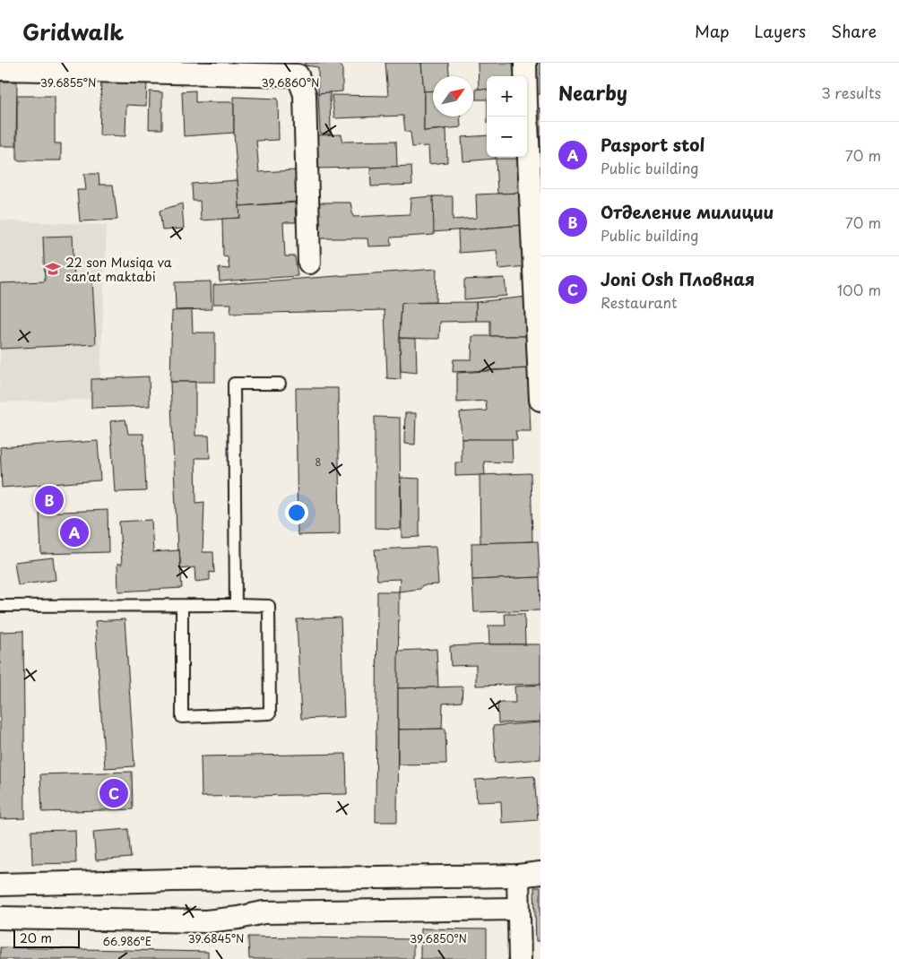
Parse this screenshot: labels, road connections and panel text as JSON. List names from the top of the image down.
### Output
{
  "places": {
    "school or university": ["22 son Musiqa va san'at maktabi"]
  },
  "house_numbers": ["8"],
  "scale_bar": "20 m",
  "north": "top right",
  "page": {
    "header": "Gridwalk",
    "nav": ["Map", "Layers", "Share"],
    "heading": ["Nearby", "3 results"],
    "map_buttons": ["+", "−"],
    "list": [
      {
        "mark": "A",
        "name": "Pasport stol",
        "note": "Public building",
        "value": "70 m"
      },
      {
        "mark": "B",
        "name": "Отделение милиции",
        "note": "Public building",
        "value": "70 m"
      },
      {
        "mark": "C",
        "name": "Joni Osh Пловная",
        "note": "Restaurant",
        "value": "100 m"
      }
    ],
    "pins": ["B", "A", "C"],
    "scale": "20 m"
  },
  "coordinates": [
    "39.6855°N",
    "39.6860°N",
    "39.6845°N",
    "39.6850°N",
    "66.986°E"
  ]
}
